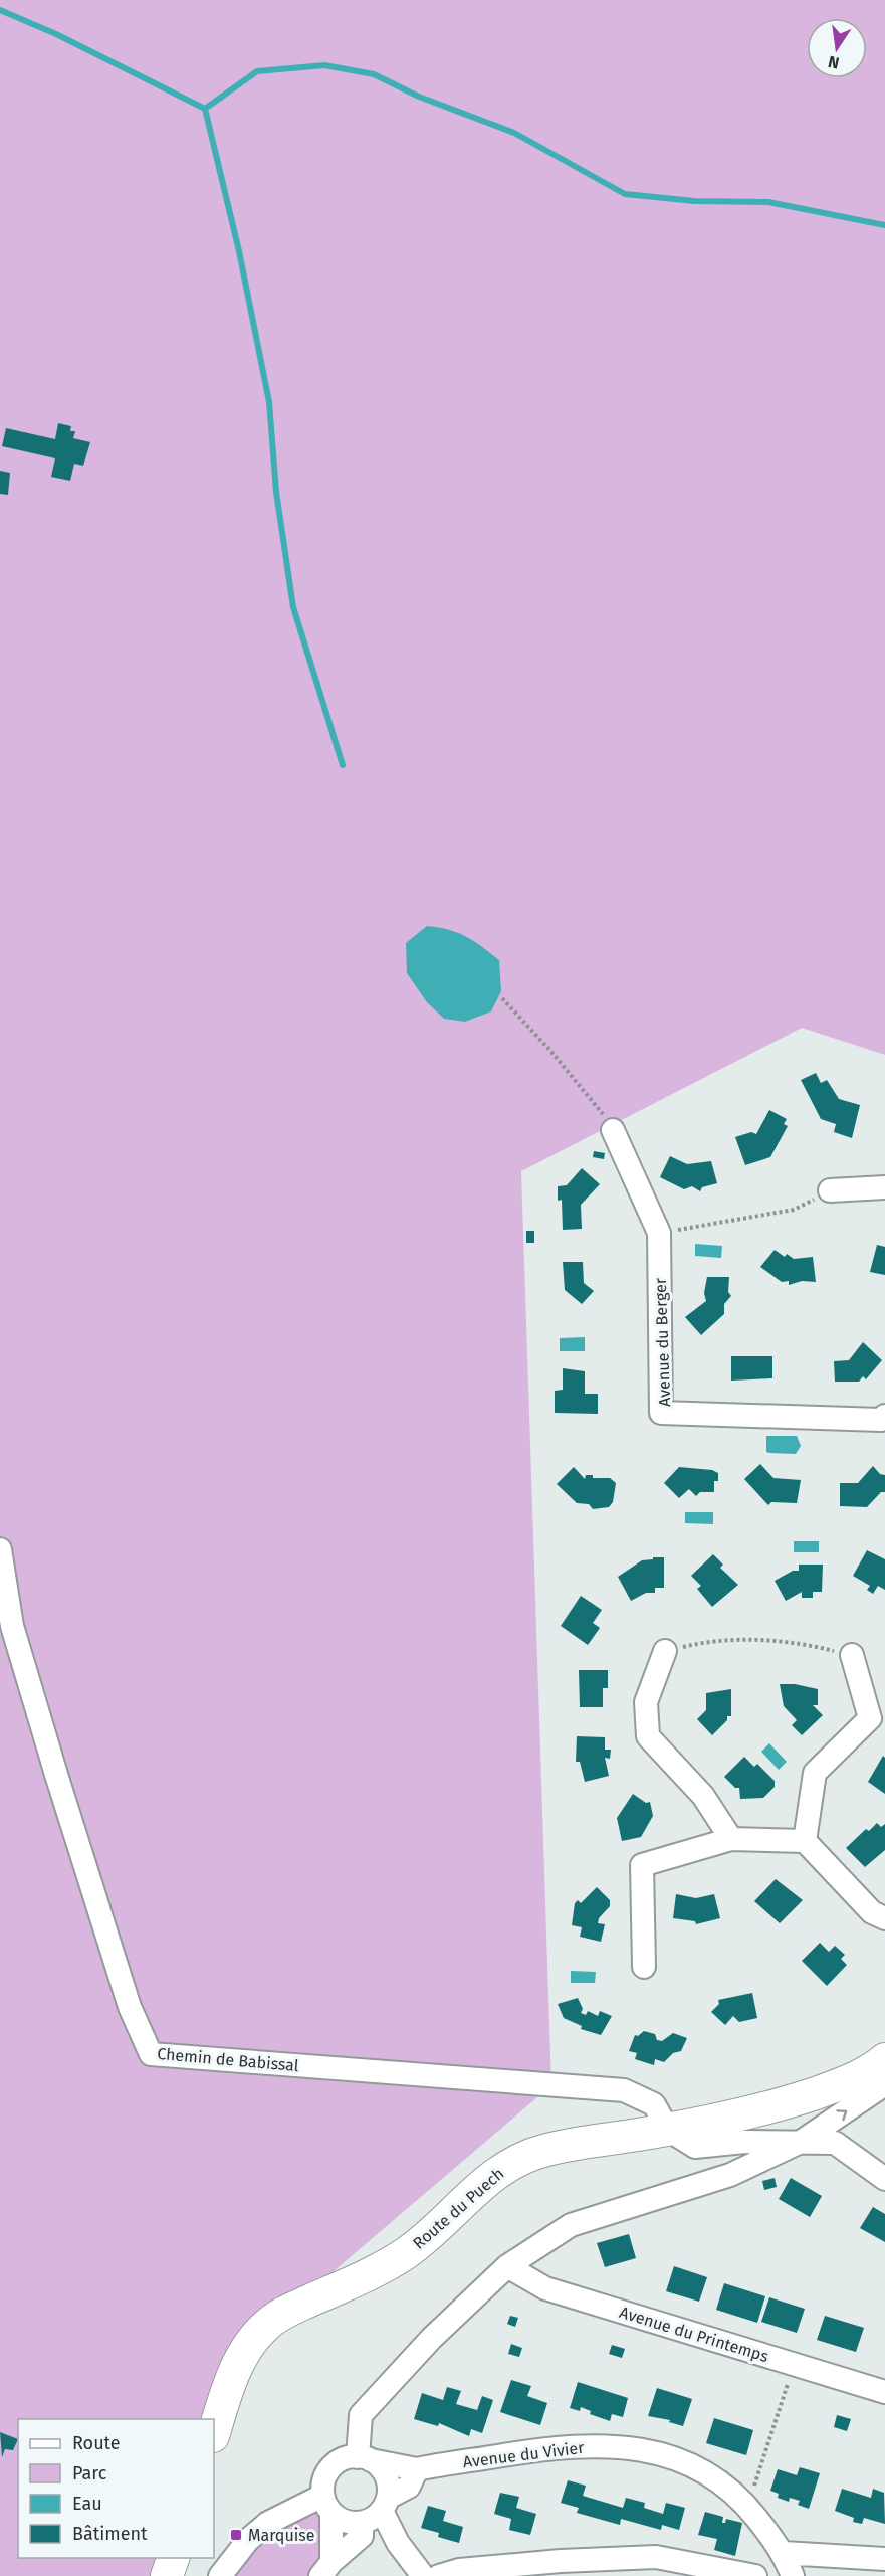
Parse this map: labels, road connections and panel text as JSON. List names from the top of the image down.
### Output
{
  "streets": {
    "street": [
      "Avenue du Berger",
      "Chemin de Babissal",
      "Route du Puech",
      "Avenue du Printemps",
      "Avenue du Vivier"
    ]
  },
  "crossings": [
    ["Chemin de Babissal", "Route du Puech"]
  ],
  "places": {
    "transit": ["Marquise"]
  },
  "legend": [
    "Route",
    "Parc",
    "Eau",
    "Bâtiment"
  ],
  "north": "bottom"
}
